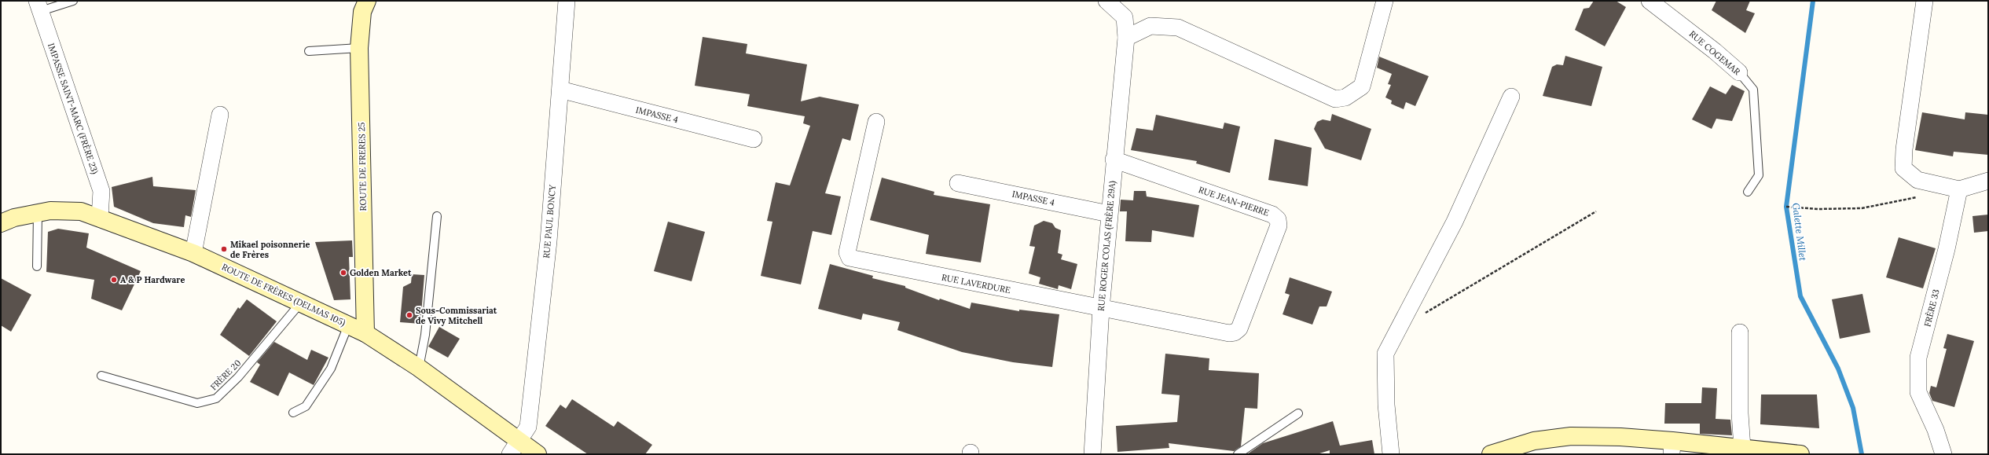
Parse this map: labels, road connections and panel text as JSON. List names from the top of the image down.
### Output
{
  "streets": {
    "main road": ["ROUTE DE FRERES 25", "ROUTE DE FRÈRES (DELMAS 105)"],
    "street": [
      "RUE COGEMAR",
      "IMPASSE SAINT-MARC (FRÈRE 23)",
      "IMPASSE 4",
      "RUE JEAN-PIERRE",
      "RUE PAUL BONCY",
      "RUE ROGER COLAS (FRÈRE 29A)",
      "RUE LAVERDURE",
      "FRÈRE 33"
    ],
    "lane": ["FRÈRE 20"]
  },
  "crossings": [
    ["IMPASSE SAINT-MARC (FRÈRE 23)", "ROUTE DE FRÈRES (DELMAS 105)"],
    ["IMPASSE 4", "RUE PAUL BONCY"],
    ["IMPASSE 4", "RUE ROGER COLAS (FRÈRE 29A)"],
    ["ROUTE DE FRERES 25", "ROUTE DE FRÈRES (DELMAS 105)"],
    ["RUE JEAN-PIERRE", "RUE ROGER COLAS (FRÈRE 29A)"],
    ["RUE JEAN-PIERRE", "RUE LAVERDURE"],
    ["RUE PAUL BONCY", "ROUTE DE FRÈRES (DELMAS 105)"],
    ["RUE ROGER COLAS (FRÈRE 29A)", "RUE LAVERDURE"],
    ["ROUTE DE FRÈRES (DELMAS 105)", "FRÈRE 20"]
  ],
  "water": ["Galette Millet"],
  "places": [
    "Mikael poisonnerie de Frères",
    "Golden Market",
    "A & P Hardware",
    "Sous-Commissariat de Vivy Mitchell"
  ]
}
